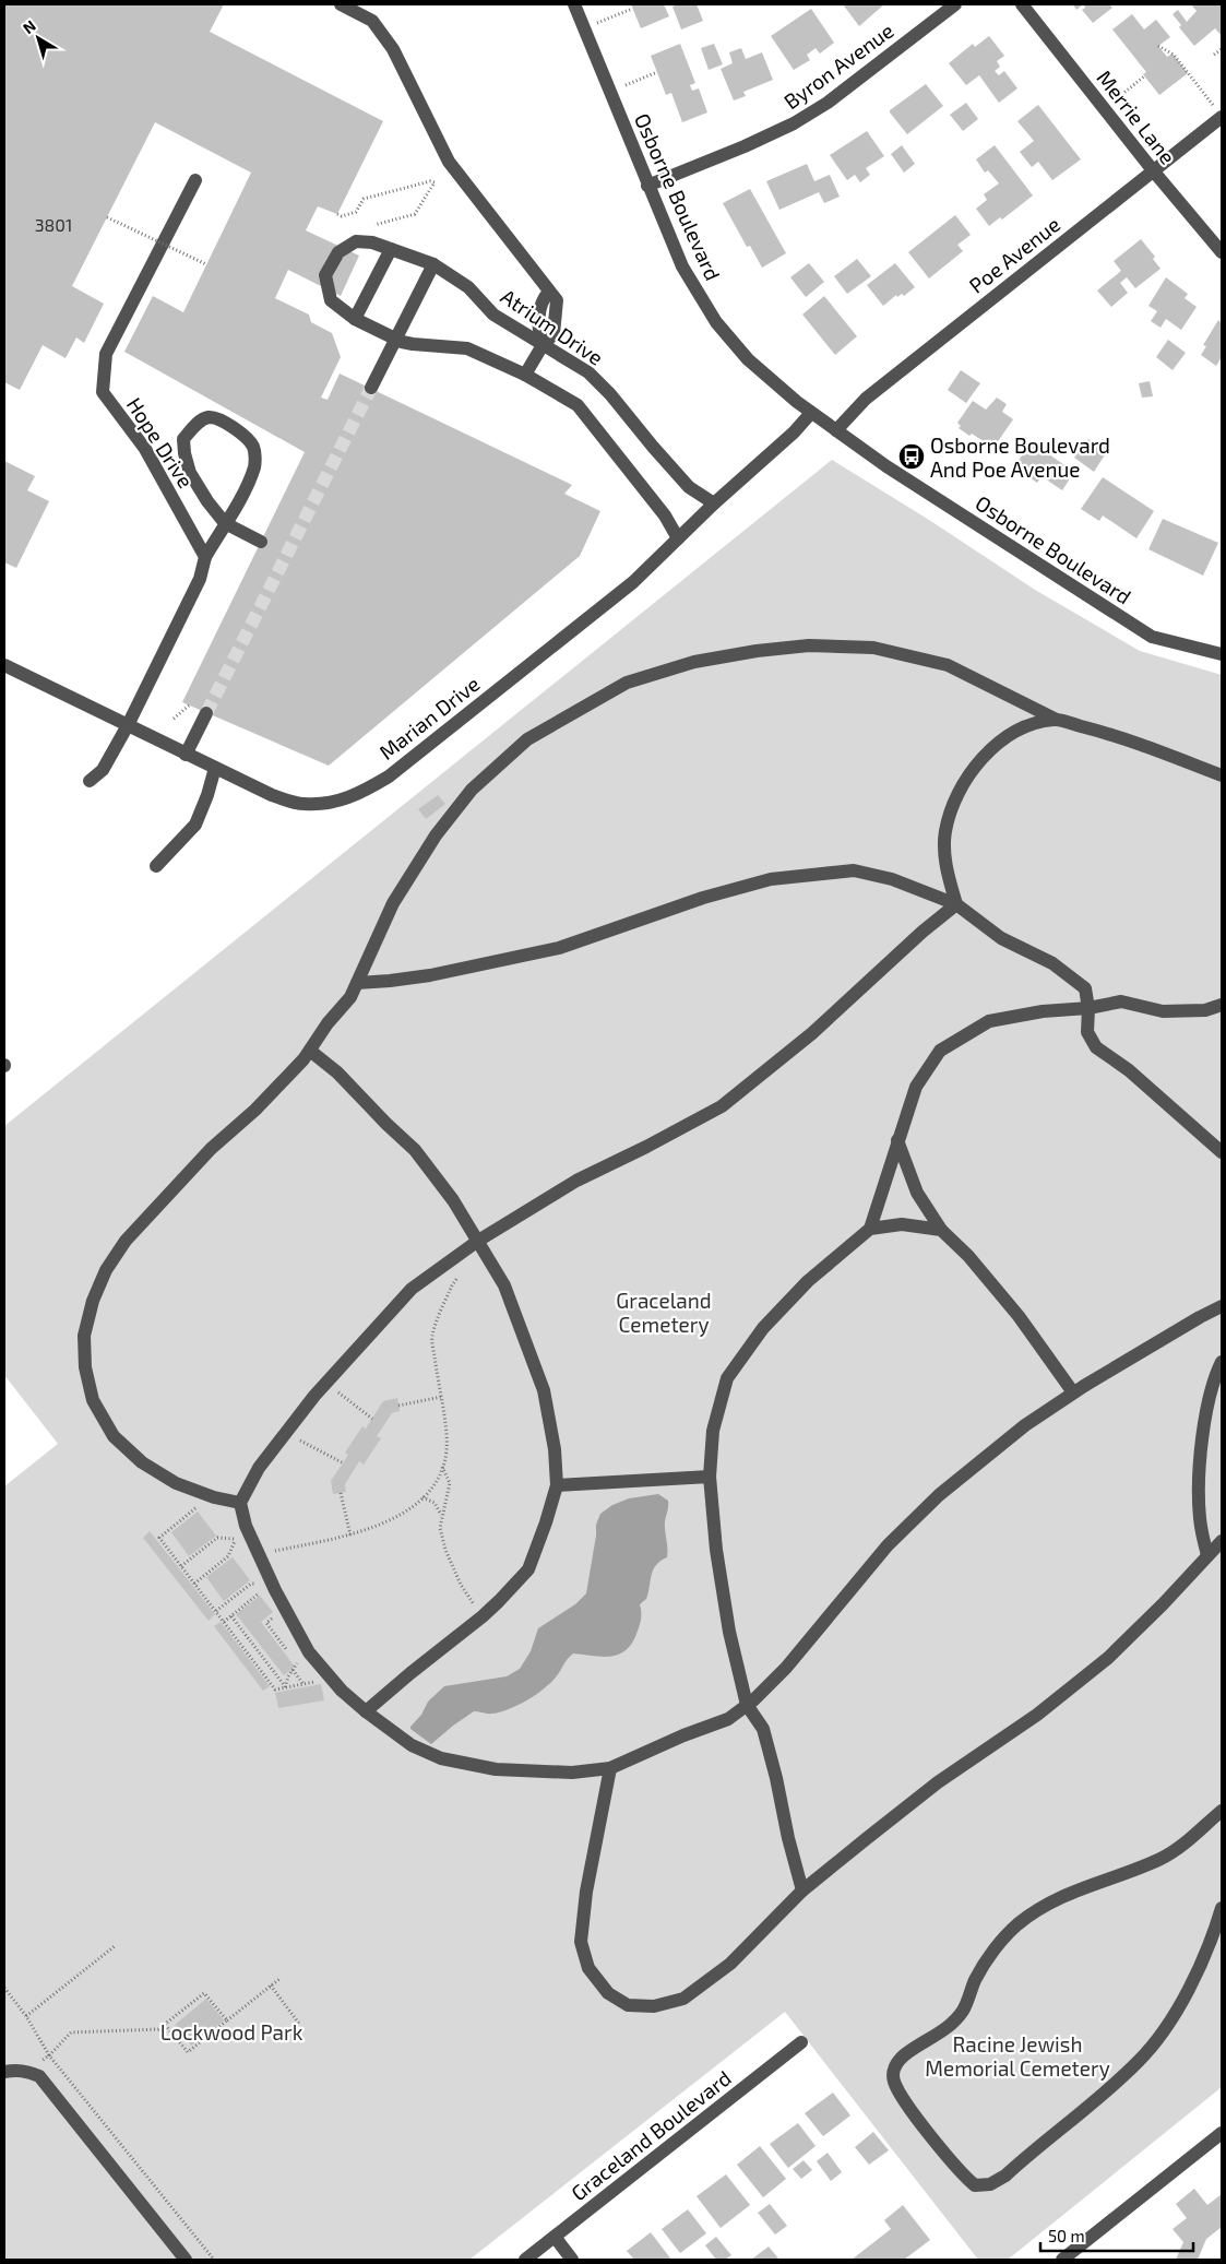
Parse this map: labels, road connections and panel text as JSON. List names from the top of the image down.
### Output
{
  "streets": {
    "street": [
      "Byron Avenue",
      "Merrie Lane",
      "Osborne Boulevard",
      "Poe Avenue",
      "Atrium Drive",
      "Hope Drive",
      "Marian Drive",
      "Graceland Boulevard"
    ]
  },
  "crossings": [
    ["Byron Avenue", "Osborne Boulevard"],
    ["Merrie Lane", "Poe Avenue"],
    ["Osborne Boulevard", "Poe Avenue"],
    ["Osborne Boulevard", "Marian Drive"],
    ["Atrium Drive", "Marian Drive"]
  ],
  "parks": ["Graceland Cemetery", "Lockwood Park", "Racine Jewish Memorial Cemetery"],
  "places": {
    "bus stop": ["Osborne Boulevard And Poe Avenue"]
  },
  "house_numbers": ["3801"],
  "scale_bar": "50 m",
  "north": "top left"
}
